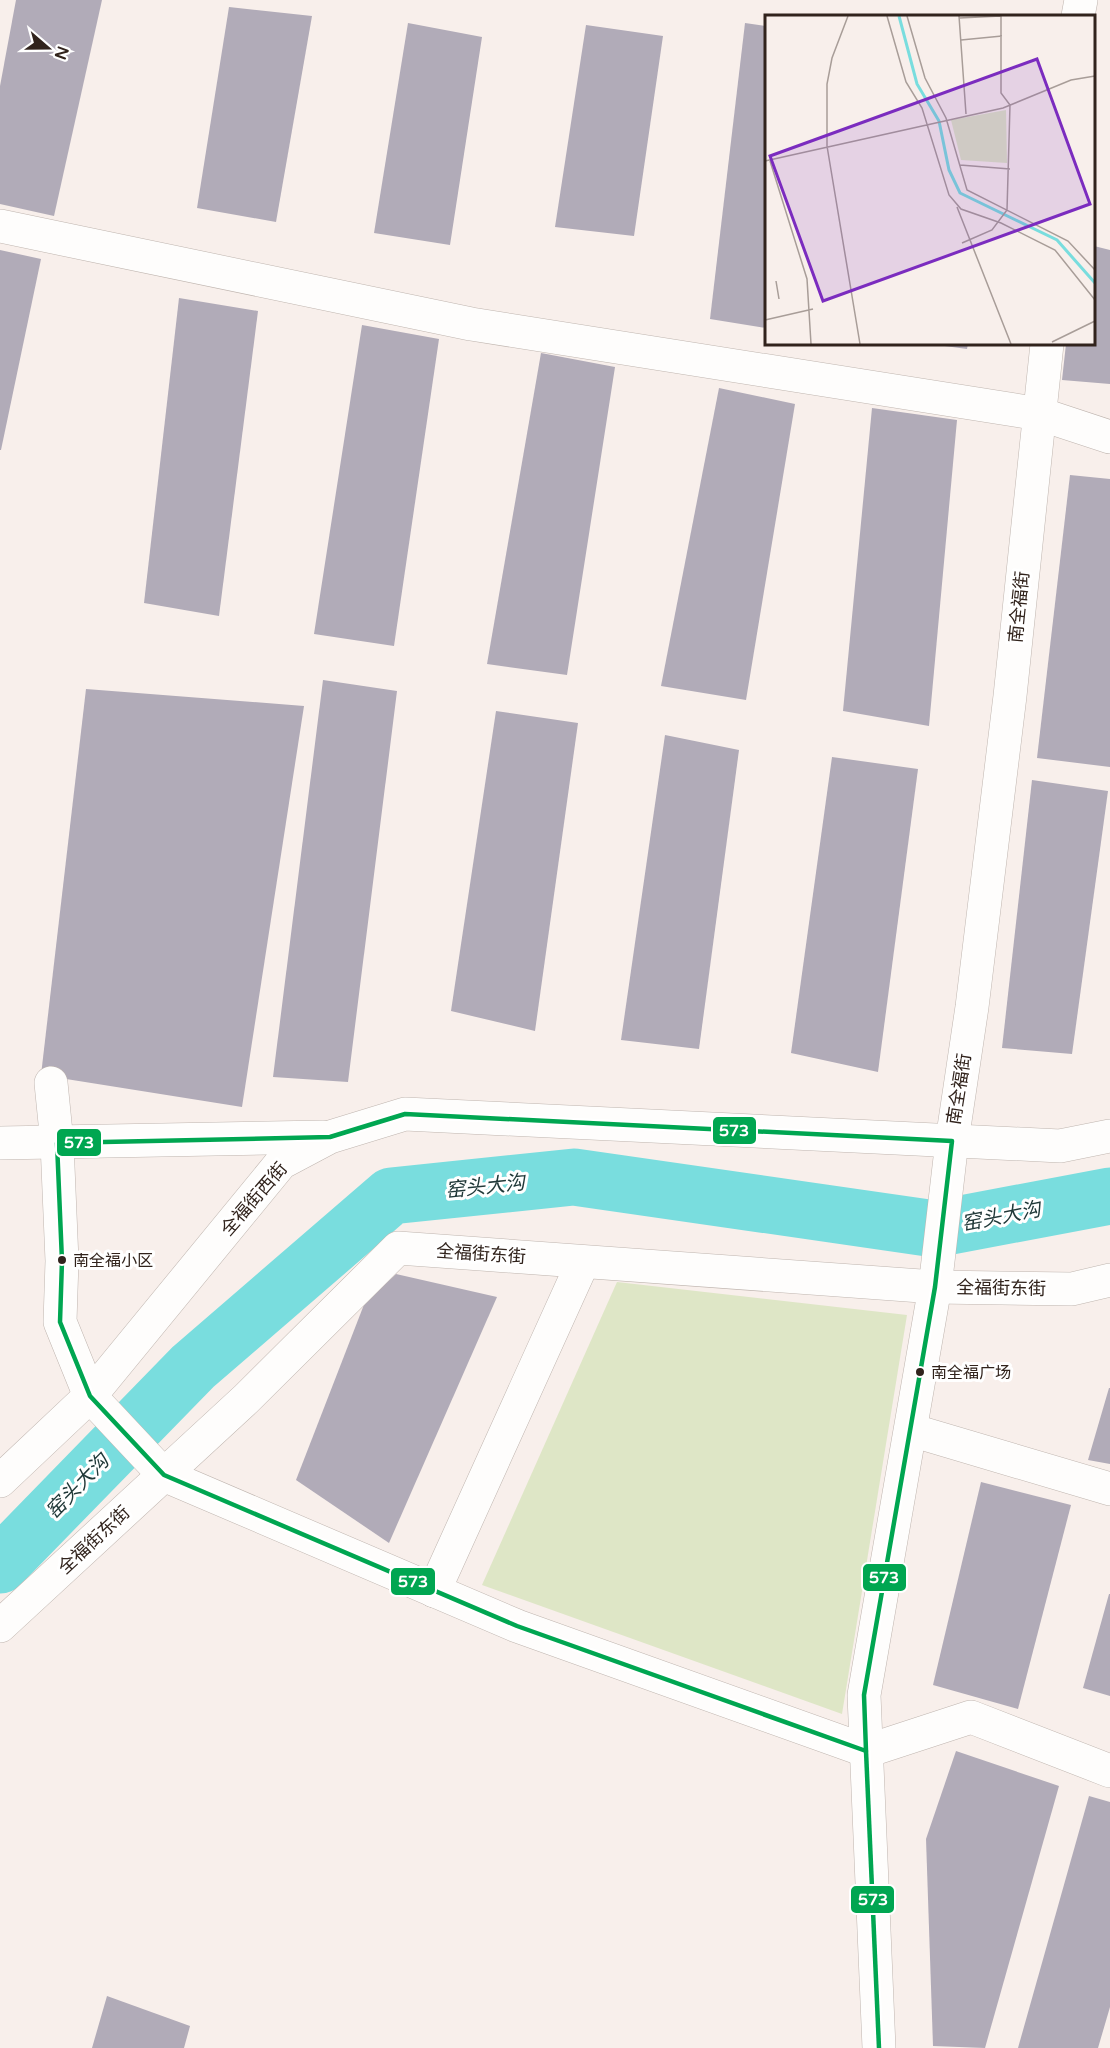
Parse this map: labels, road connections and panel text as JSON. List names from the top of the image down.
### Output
{
  "streets": {
    "street": ["南全福街", "全福街西街", "全福街东街"]
  },
  "crossings": [
    ["南全福街", "全福街西街"],
    ["南全福街", "全福街东街"]
  ],
  "water": ["窑头大沟"],
  "places": ["南全福小区", "南全福广场"],
  "lines": ["transit line 573"],
  "north": "right"
}
